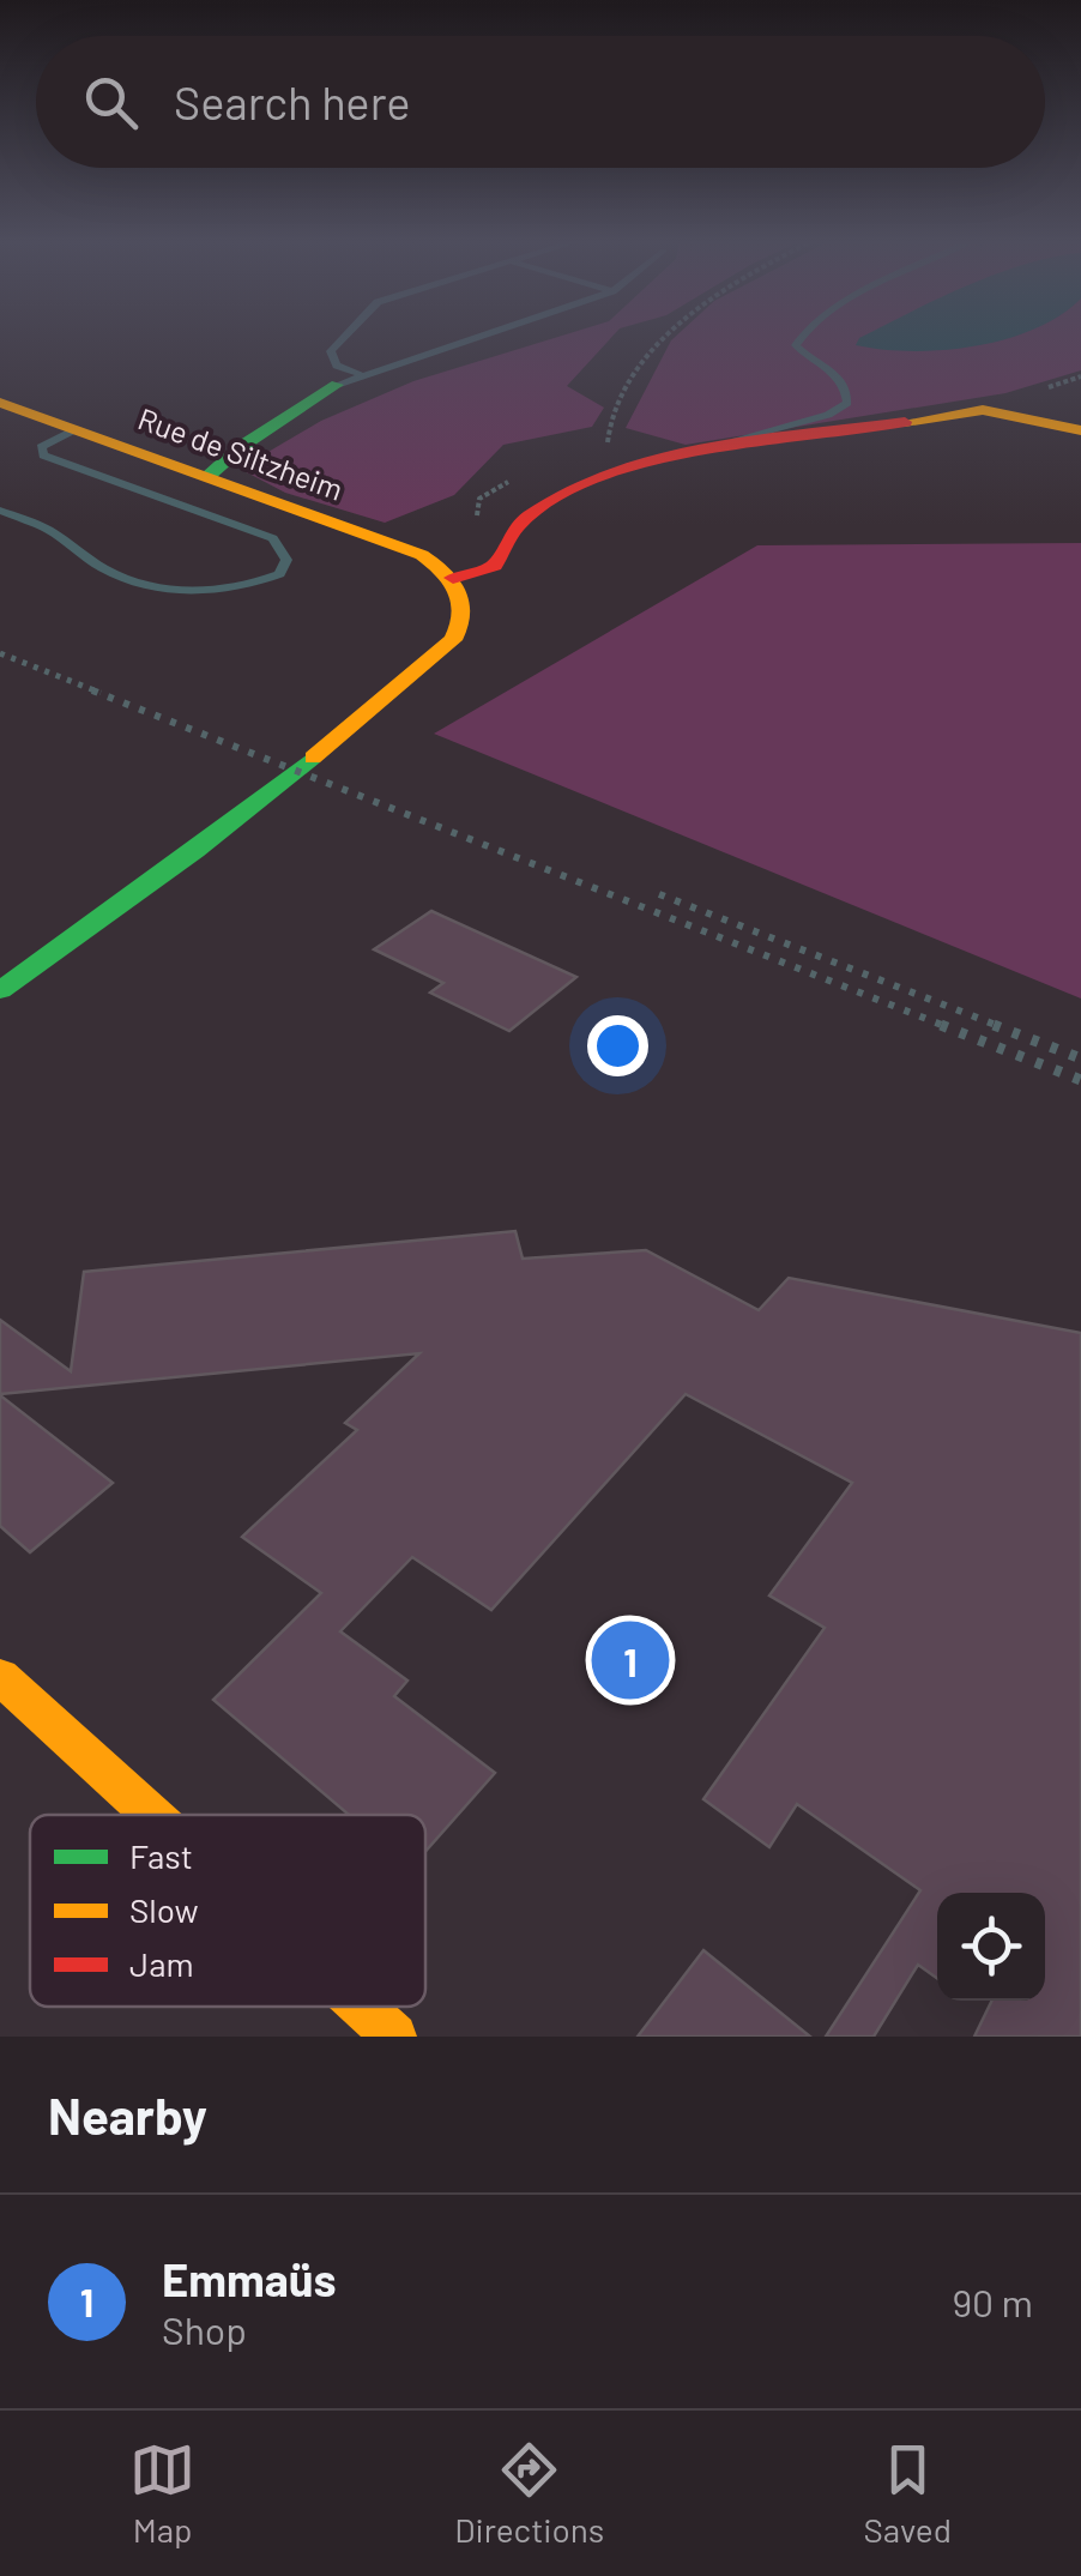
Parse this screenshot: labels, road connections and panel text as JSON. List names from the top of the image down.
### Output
{
  "streets": {
    "main road": ["Rue de Siltzheim"]
  },
  "legend": ["Fast", "Slow", "Jam"],
  "page": {
    "search": "Search here",
    "pins": "1",
    "heading": "Nearby",
    "list": [
      {
        "mark": "1",
        "name": "Emmaüs",
        "note": "Shop",
        "value": "90 m"
      }
    ],
    "nav": ["Map", "Directions", "Saved"]
  }
}
